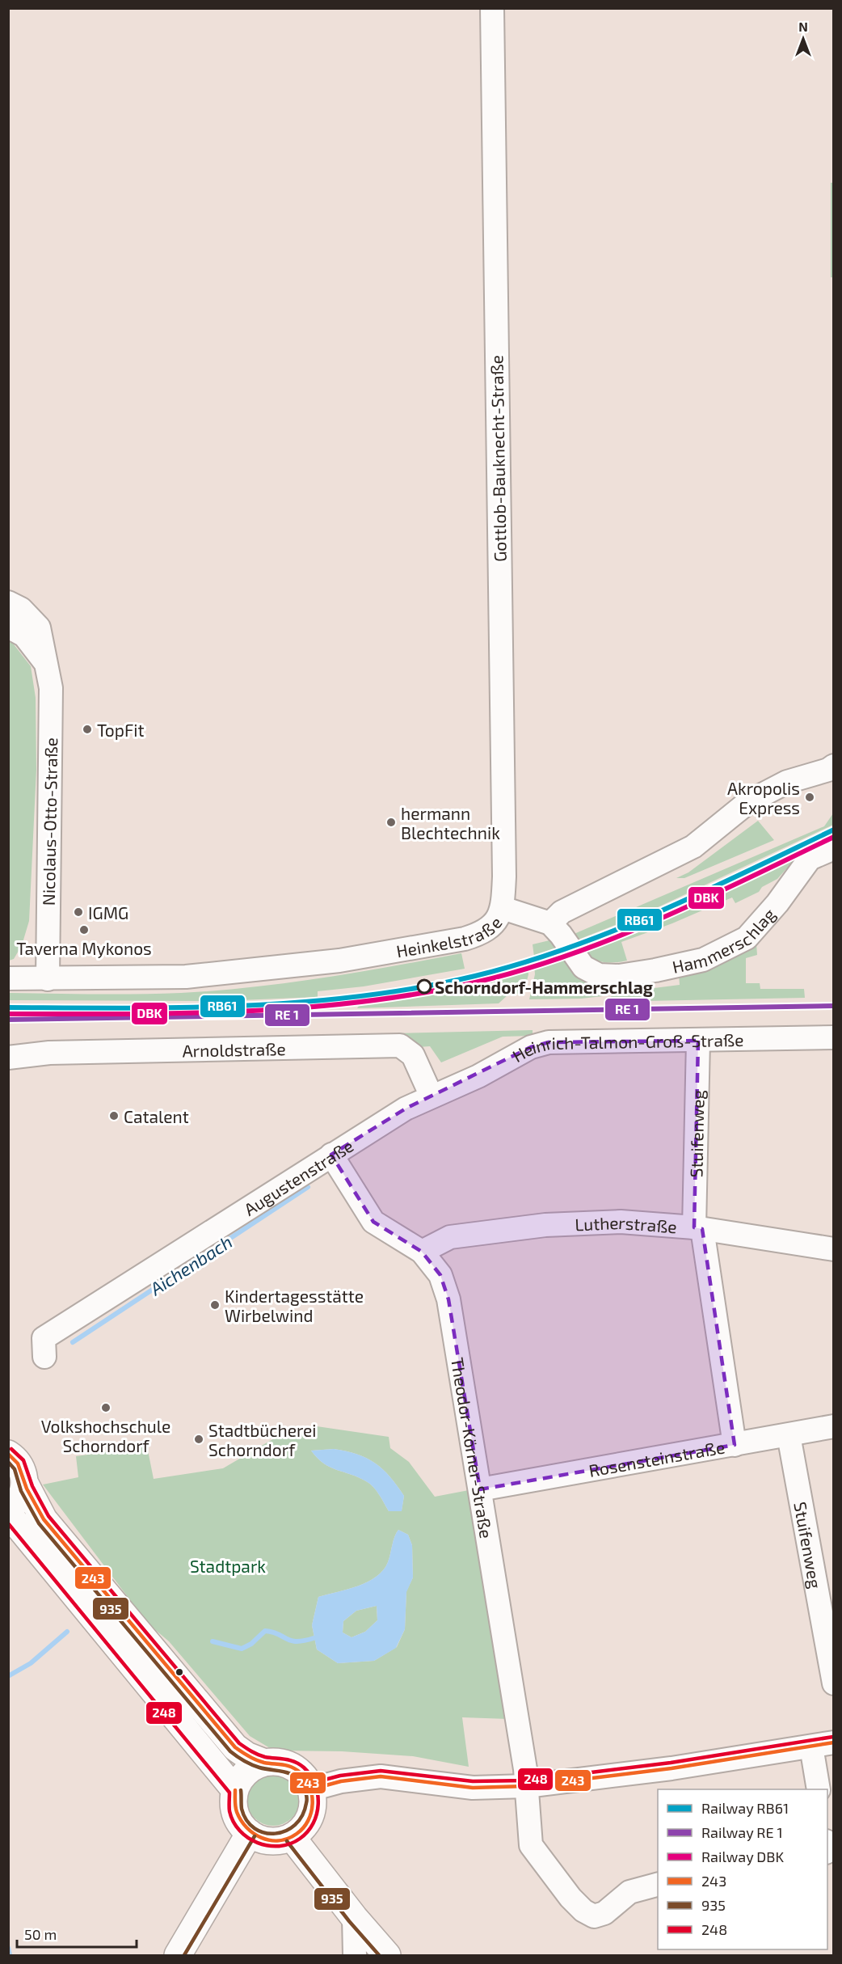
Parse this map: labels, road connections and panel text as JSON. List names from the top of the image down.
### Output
{
  "streets": {
    "street": [
      "Gottlob-Bauknecht-Straße",
      "Nicolaus-Otto-Straße",
      "Heinkelstraße",
      "Hammerschlag",
      "Arnoldstraße",
      "Heinrich-Talmon-Groß-Straße",
      "Stuifenweg",
      "Augustenstraße",
      "Lutherstraße",
      "Theodor-Körner-Straße",
      "Rosensteinstraße"
    ]
  },
  "crossings": [
    ["Gottlob-Bauknecht-Straße", "Heinkelstraße"],
    ["Nicolaus-Otto-Straße", "Heinkelstraße"],
    ["Heinkelstraße", "Hammerschlag"],
    ["Arnoldstraße", "Heinrich-Talmon-Groß-Straße"],
    ["Arnoldstraße", "Augustenstraße"],
    ["Heinrich-Talmon-Groß-Straße", "Stuifenweg"],
    ["Heinrich-Talmon-Groß-Straße", "Augustenstraße"],
    ["Stuifenweg", "Lutherstraße"],
    ["Stuifenweg", "Rosensteinstraße"],
    ["Augustenstraße", "Theodor-Körner-Straße"],
    ["Lutherstraße", "Theodor-Körner-Straße"],
    ["Theodor-Körner-Straße", "Rosensteinstraße"]
  ],
  "water": ["Aichenbach"],
  "parks": ["Stadtpark"],
  "places": [
    "TopFit",
    "Akropolis Express",
    "hermann Blechtechnik",
    "IGMG",
    "Taverna Mykonos",
    "Schorndorf-Hammerschlag",
    "Catalent",
    "Kindertagesstätte Wirbelwind",
    "Volkshochschule Schorndorf",
    "Stadtbücherei Schorndorf"
  ],
  "lines": [
    "rail line RB61",
    "rail line DBK",
    "transit line 248",
    "transit line 243",
    "transit line 935"
  ],
  "legend": [
    "Railway RB61",
    "Railway RE 1",
    "Railway DBK",
    "243",
    "935",
    "248"
  ],
  "scale_bar": "50 m",
  "north": "top"
}
